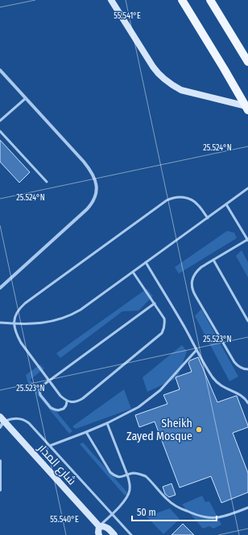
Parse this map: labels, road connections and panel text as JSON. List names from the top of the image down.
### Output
{
  "streets": {
    "street": ["شارع المدار"]
  },
  "places": ["Sheikh Zayed Mosque"],
  "scale_bar": "50 m",
  "coordinates": [
    "55.541°E",
    "25.524°N",
    "25.523°N",
    "55.540°E"
  ]
}
